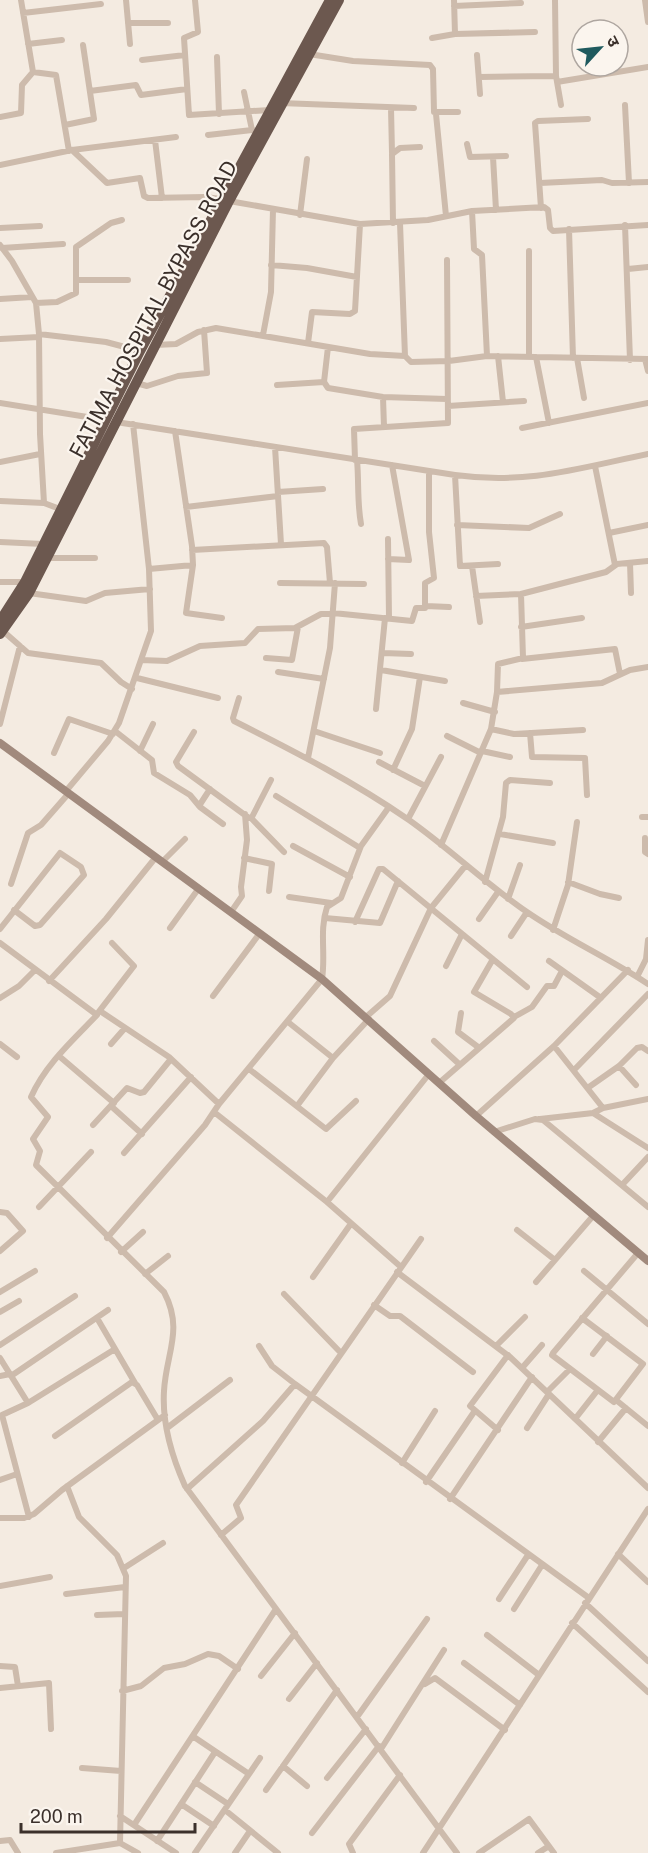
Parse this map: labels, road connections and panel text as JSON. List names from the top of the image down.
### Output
{
  "streets": {
    "highway": ["FATIMA HOSPITAL BYPASS ROAD"]
  },
  "scale_bar": "200 m",
  "north": "top right"
}
